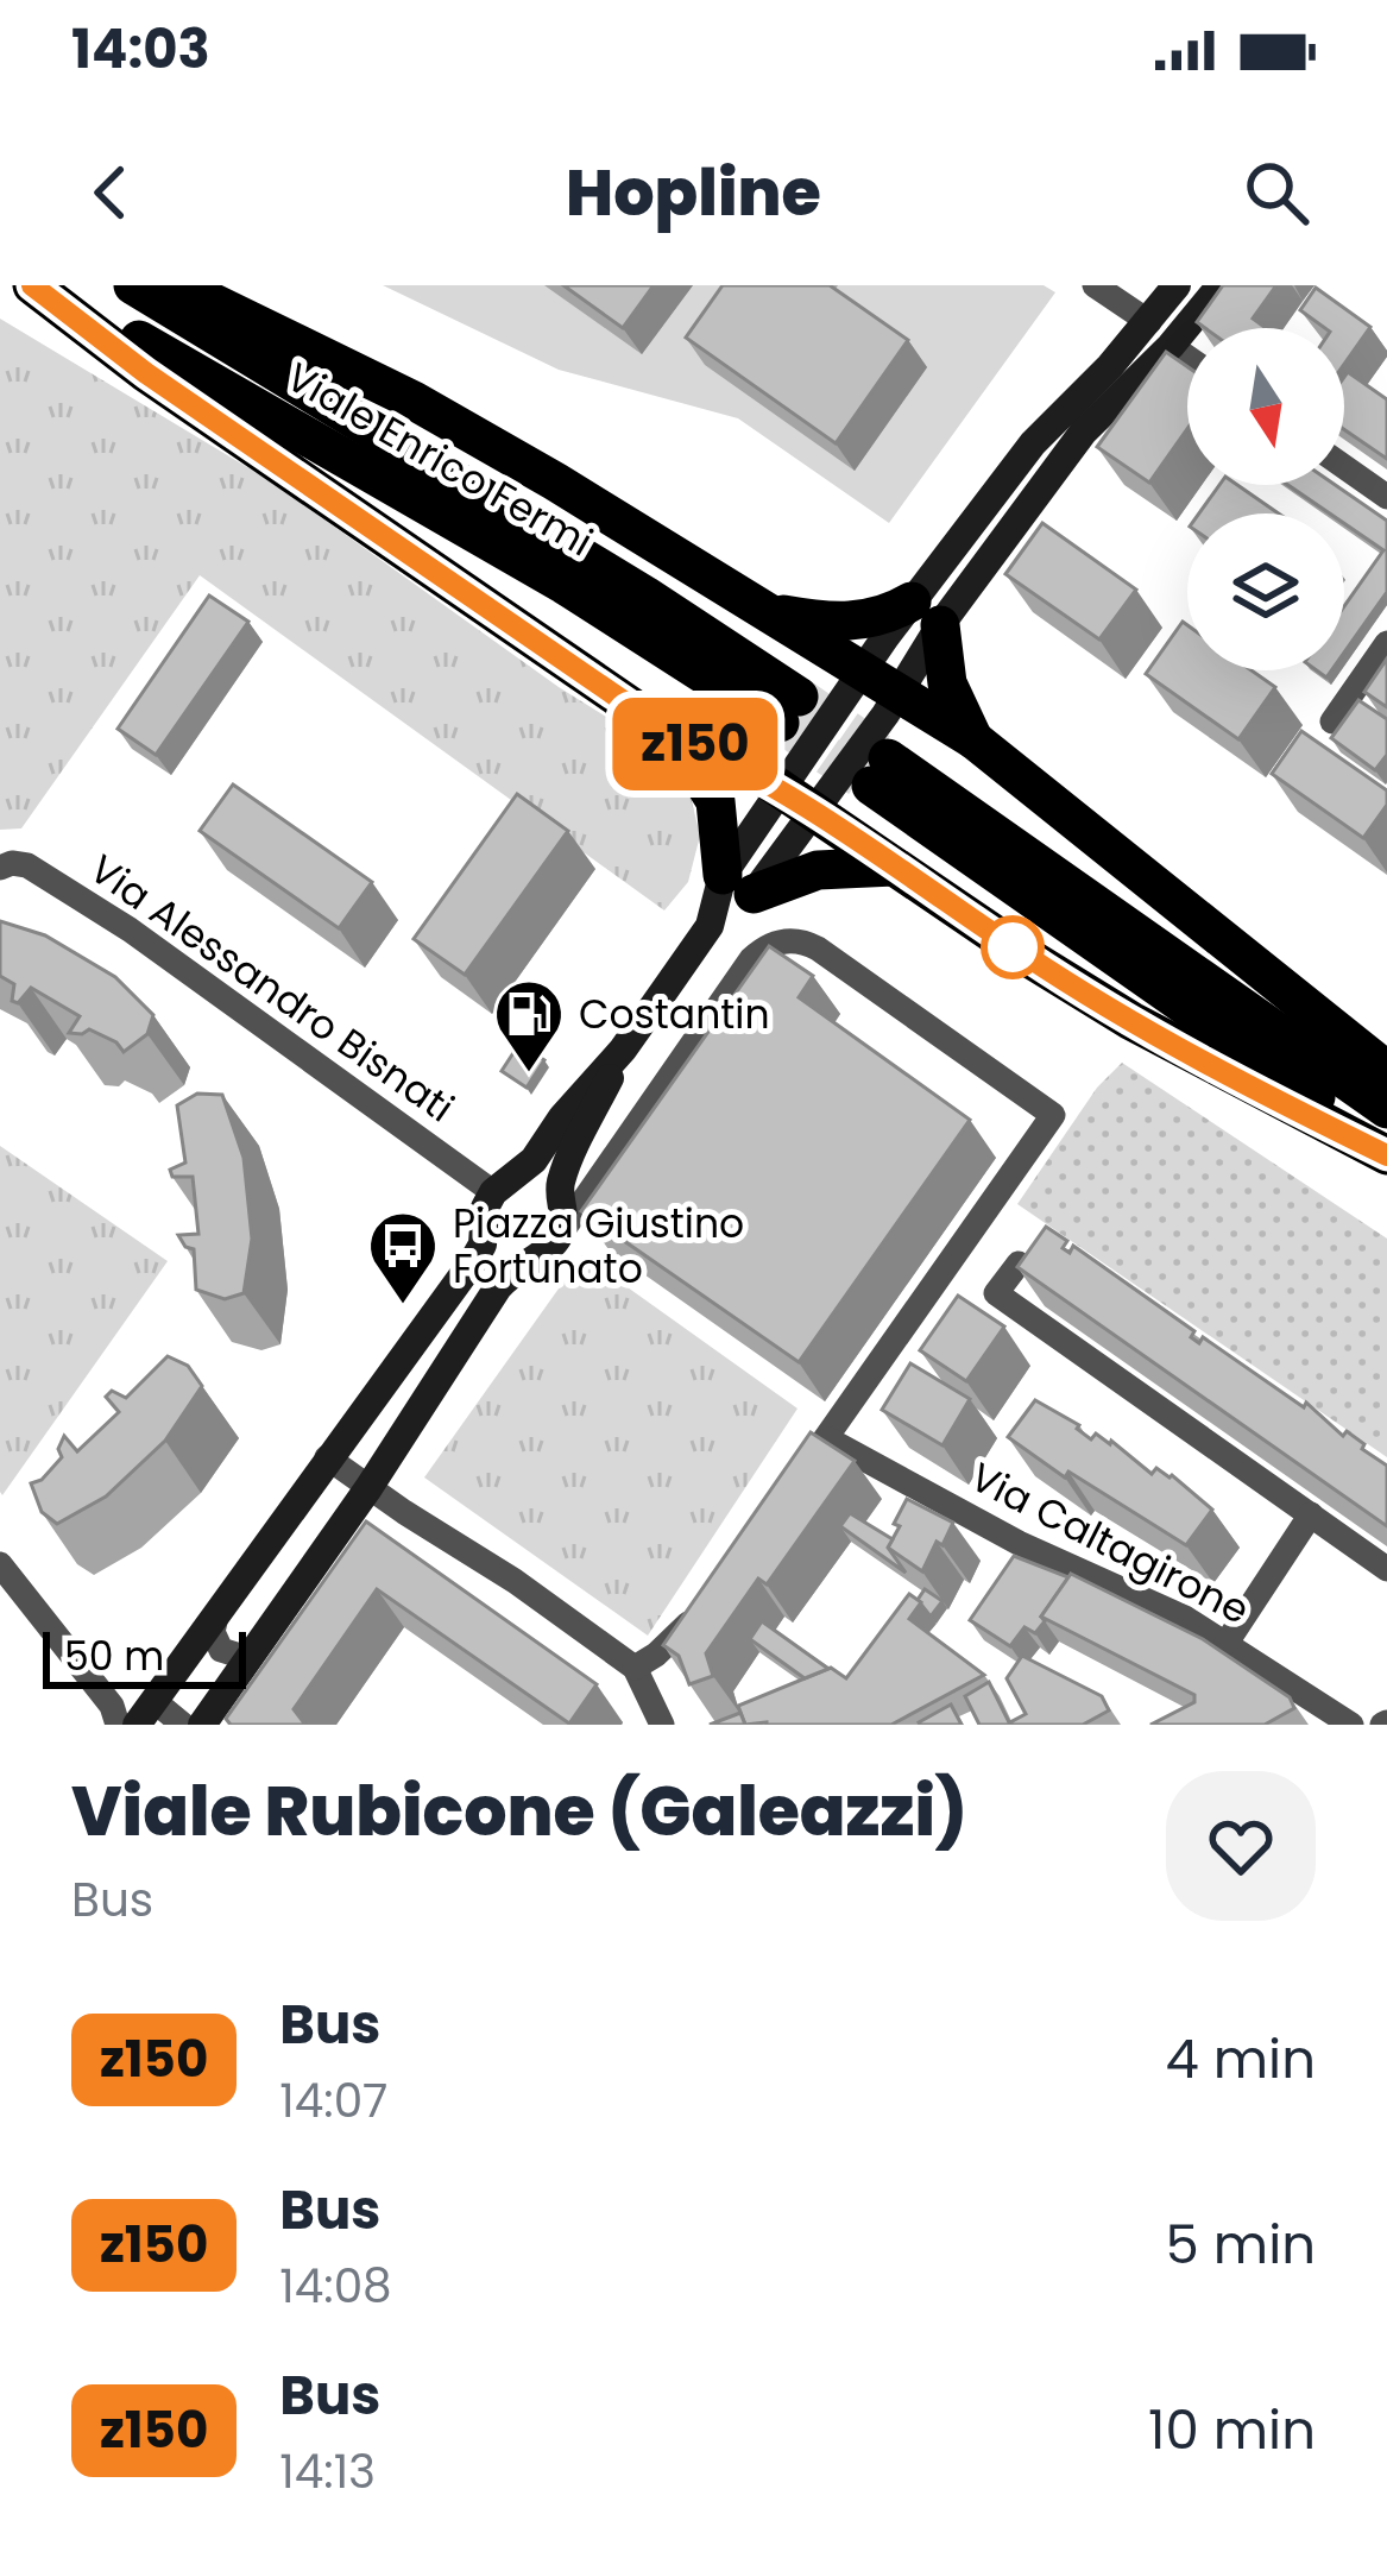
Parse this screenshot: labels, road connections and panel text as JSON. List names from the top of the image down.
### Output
{
  "streets": {
    "highway": ["Viale Enrico Fermi"],
    "street": ["Via Alessandro Bisnati", "Via Caltagirone"]
  },
  "places": {
    "fuel station": ["Costantin"],
    "bus stop": ["Piazza Giustino Fortunato"]
  },
  "lines": ["bus line z150"],
  "scale_bar": "50 m",
  "north": "bottom",
  "page": {
    "status": "14:03",
    "header": "Hopline",
    "on_map": "z150",
    "scale": "50 m",
    "heading": ["Viale Rubicone (Galeazzi)", "Bus"],
    "list": [
      {
        "mark": "z150",
        "name": "Bus",
        "note": "14:07",
        "value": "4 min"
      },
      {
        "mark": "z150",
        "name": "Bus",
        "note": "14:08",
        "value": "5 min"
      },
      {
        "mark": "z150",
        "name": "Bus",
        "note": "14:13",
        "value": "10 min"
      }
    ]
  }
}
